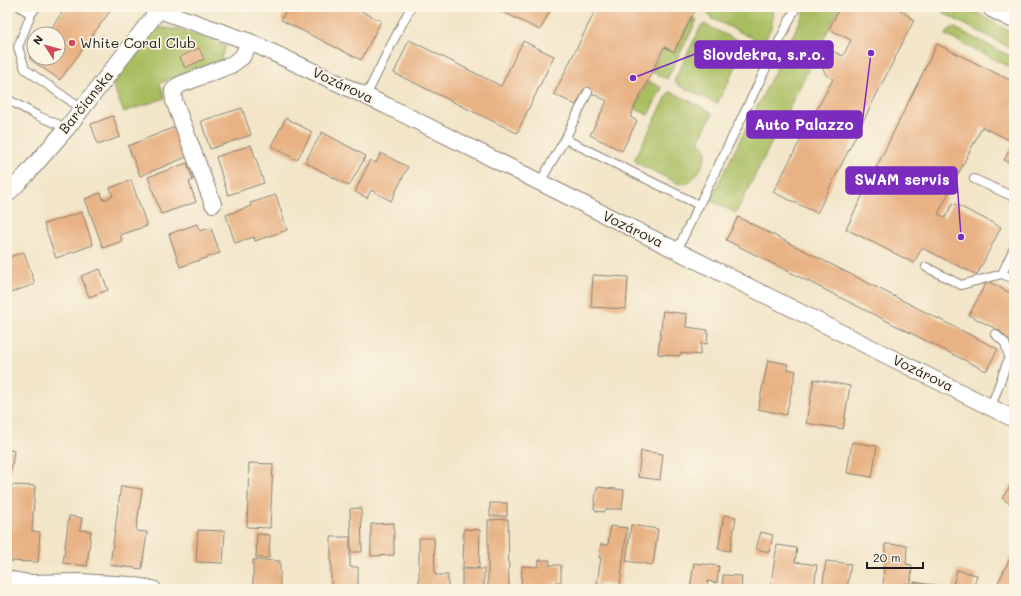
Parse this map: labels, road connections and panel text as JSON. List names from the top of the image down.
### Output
{
  "streets": {
    "street": ["Vozárova", "Barčianska"]
  },
  "crossings": [
    ["Vozárova", "Barčianska"]
  ],
  "places": [
    "White Coral Club",
    "Auto Palazzo",
    "Slovdekra, s.r.o.",
    "SWAM servis"
  ],
  "scale_bar": "20 m",
  "north": "top left"
}
